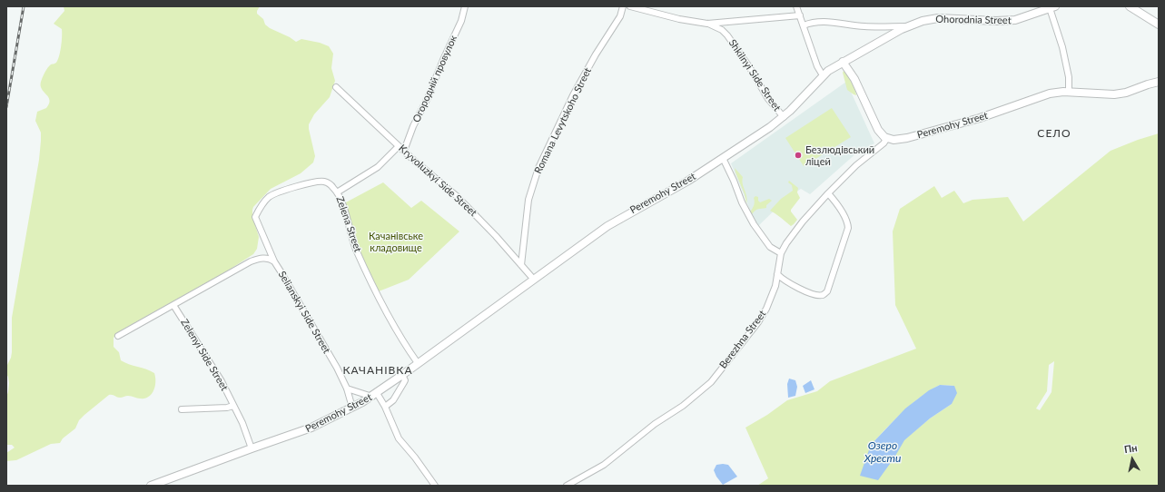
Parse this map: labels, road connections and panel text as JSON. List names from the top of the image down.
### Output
{
  "streets": {
    "street": [
      "Ohorodnia Street",
      "Shkilnyi Side Street",
      "Огородній провулок",
      "Romana Levytskoho Street",
      "Peremohy Street",
      "Kryvoluzkyi Side Street",
      "Zelena Street",
      "Selianskyi Side Street",
      "Berezhna Street",
      "Zelenyi Side Street"
    ]
  },
  "crossings": [
    ["Ohorodnia Street", "Peremohy Street"],
    ["Shkilnyi Side Street", "Peremohy Street"],
    ["Огородній провулок", "Kryvoluzkyi Side Street"],
    ["Romana Levytskoho Street", "Kryvoluzkyi Side Street"],
    ["Peremohy Street", "Kryvoluzkyi Side Street"],
    ["Peremohy Street", "Zelena Street"],
    ["Peremohy Street", "Selianskyi Side Street"],
    ["Peremohy Street", "Berezhna Street"],
    ["Peremohy Street", "Zelenyi Side Street"],
    ["Zelena Street", "Selianskyi Side Street"]
  ],
  "districts": ["СЕЛО", "КАЧАНІВКА"],
  "water": ["Озеро Хрести"],
  "parks": ["Качанівське кладовище"],
  "places": ["Безлюдівський ліцей"],
  "north": "top"
}
